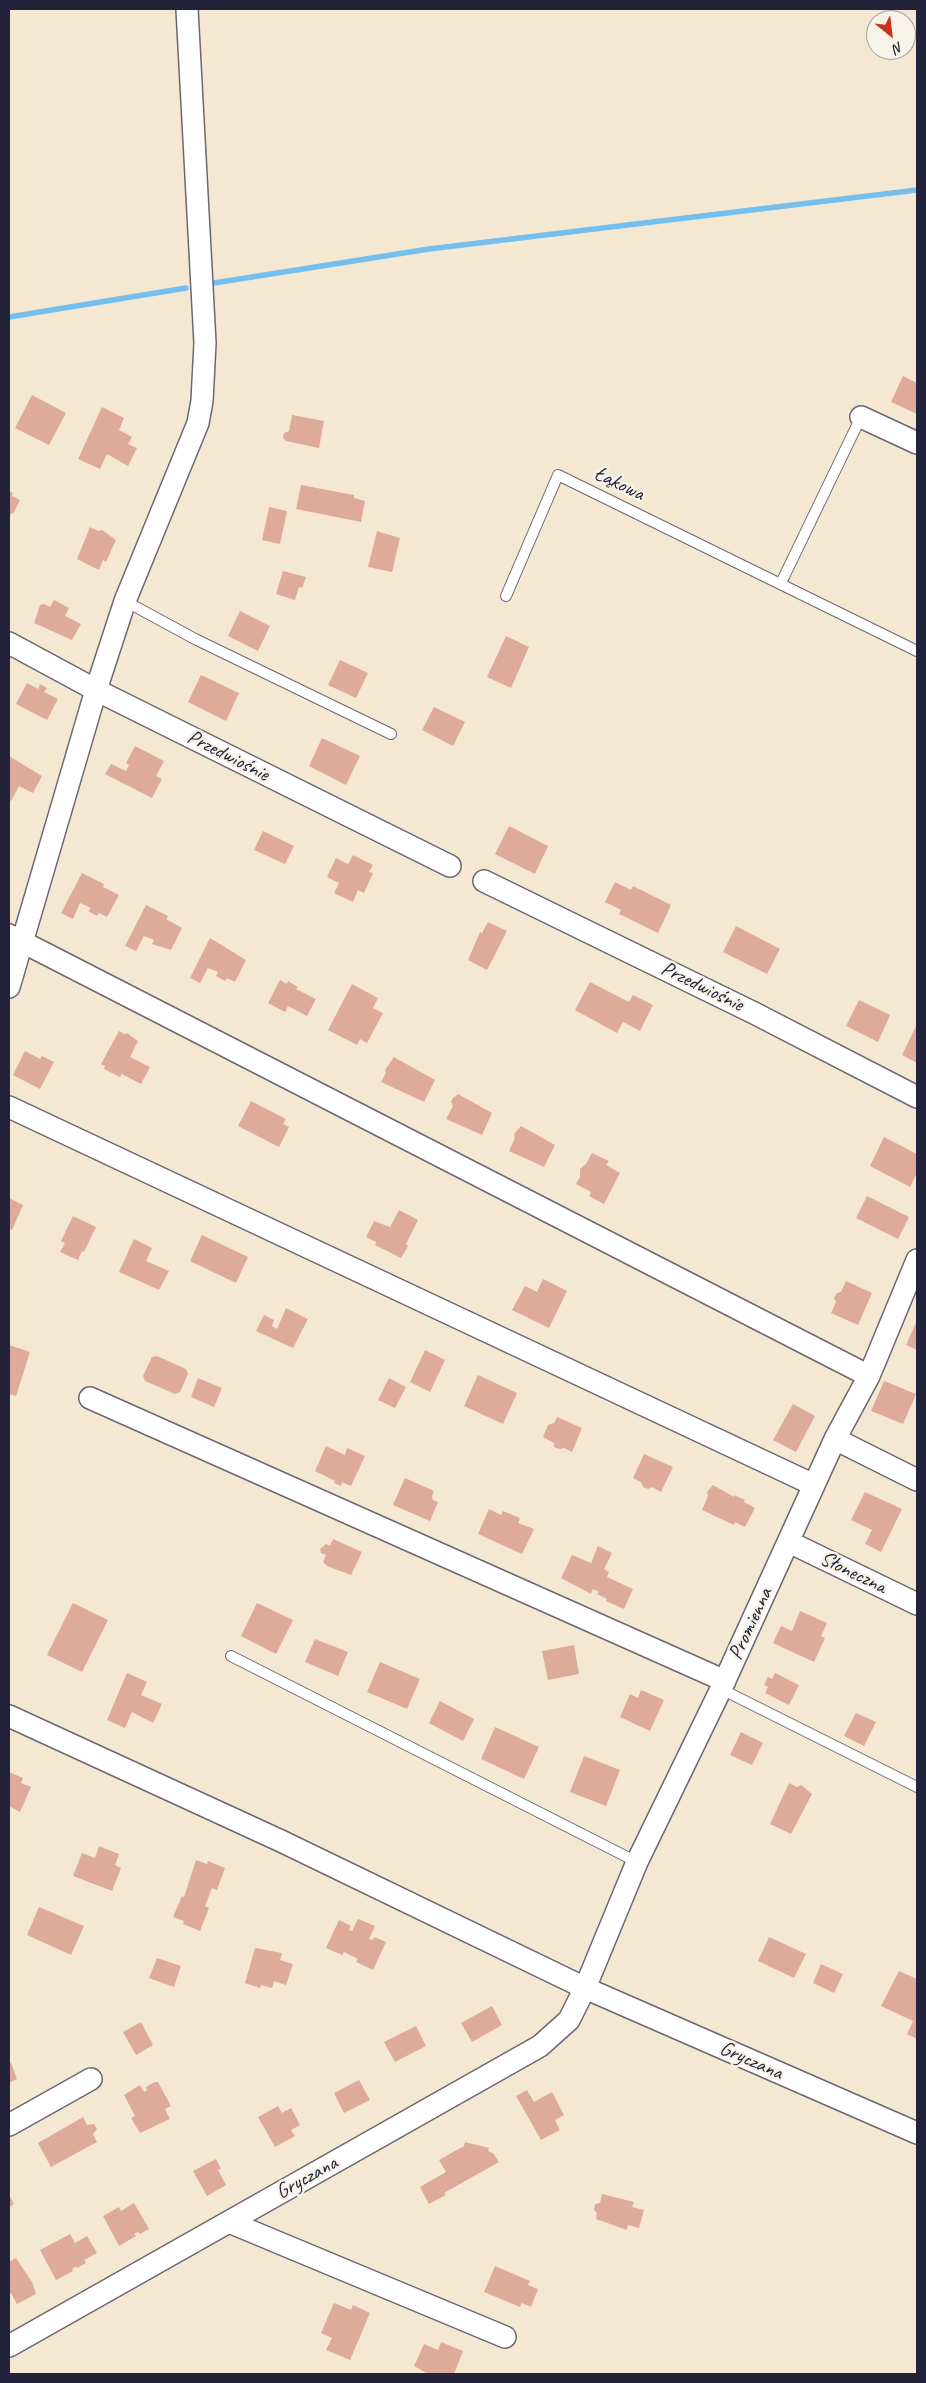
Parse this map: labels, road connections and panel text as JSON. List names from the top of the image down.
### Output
{
  "streets": {
    "street": [
      "Przedwiośnie",
      "Słoneczna",
      "Promienna",
      "Gryczana"
    ],
    "lane": ["Łąkowa"]
  },
  "crossings": [
    ["Słoneczna", "Promienna"],
    ["Promienna", "Gryczana"]
  ],
  "north": "bottom right"
}
